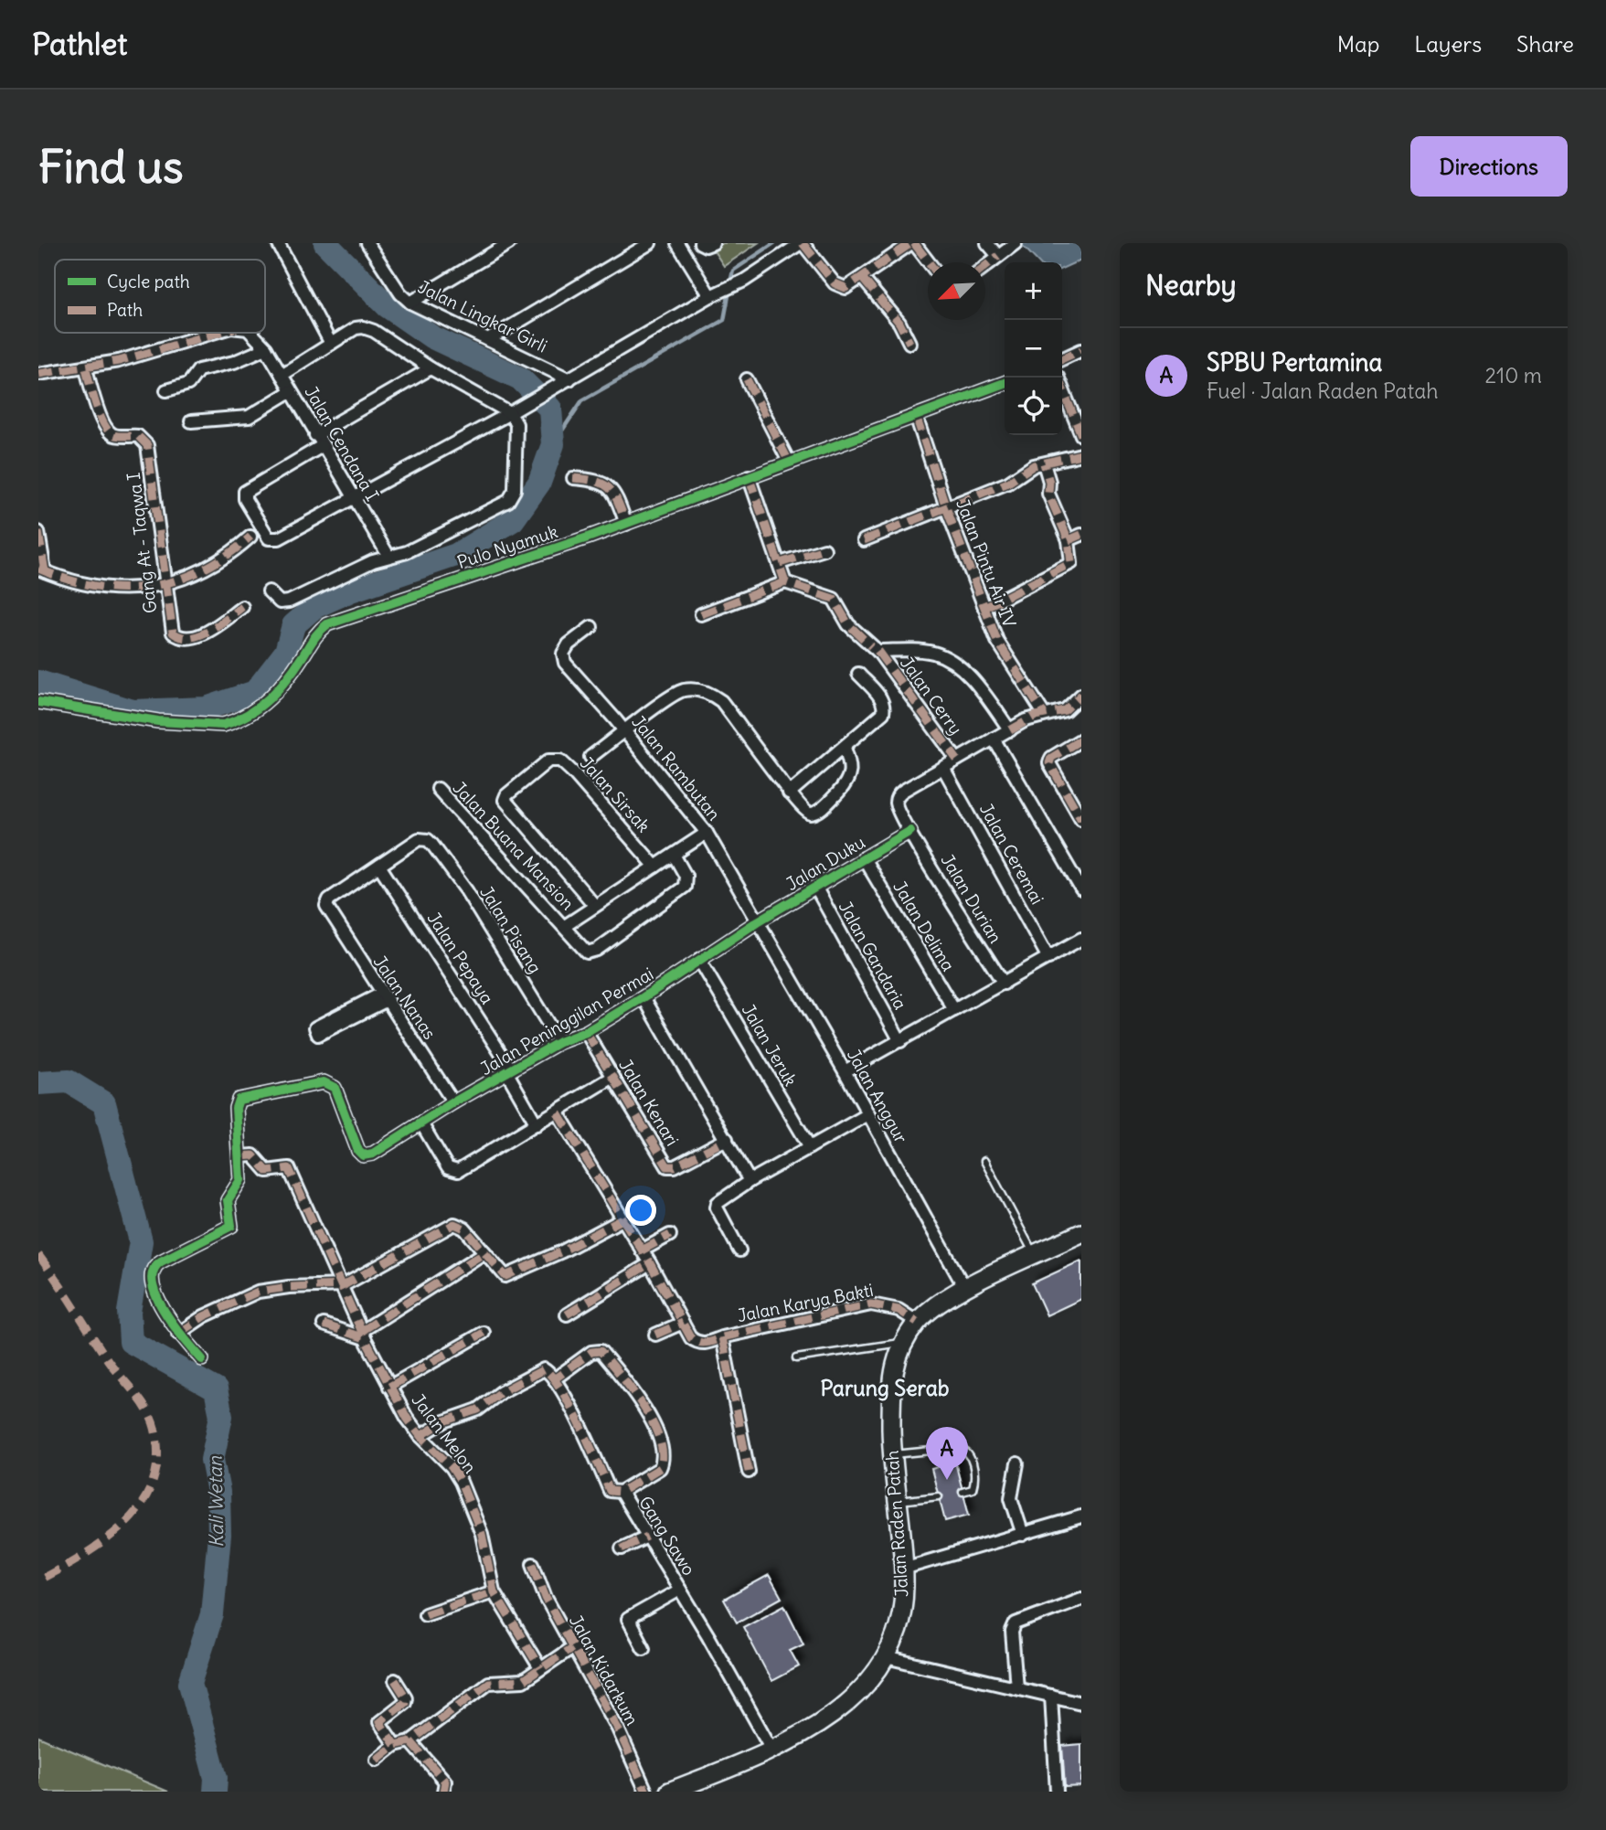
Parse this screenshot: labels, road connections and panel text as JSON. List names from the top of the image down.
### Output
{
  "streets": {
    "main road": ["Jalan Raden Patah"],
    "street": [
      "Jalan Lingkar Girli",
      "Jalan Cendana I",
      "Gang At - Taqwa I",
      "Pulo Nyamuk",
      "Jalan Pintu Air IV",
      "Jalan Cerry",
      "Jalan Rambutan",
      "Jalan Sirsak",
      "Jalan Buana Mansion",
      "Jalan Ceremai",
      "Jalan Duku",
      "Jalan Durian",
      "Jalan Delima",
      "Jalan Pisang",
      "Jalan Gandaria",
      "Jalan Pepaya",
      "Jalan Nanas",
      "Jalan Peninggilan Permai",
      "Jalan Jeruk",
      "Jalan Anggur",
      "Jalan Kenari",
      "Jalan Karya Bakti",
      "Jalan Melon",
      "Gang Sawo",
      "Jalan Kidarkum"
    ]
  },
  "crossings": [
    ["Jalan Cendana I", "Gang At - Taqwa I"],
    ["Pulo Nyamuk", "Jalan Pintu Air IV"],
    ["Jalan Rambutan", "Jalan Buana Mansion"],
    ["Jalan Rambutan", "Jalan Duku"],
    ["Jalan Rambutan", "Jalan Peninggilan Permai"],
    ["Jalan Rambutan", "Jalan Anggur"],
    ["Jalan Sirsak", "Jalan Buana Mansion"],
    ["Jalan Duku", "Jalan Durian"],
    ["Jalan Duku", "Jalan Delima"],
    ["Jalan Duku", "Jalan Gandaria"],
    ["Jalan Duku", "Jalan Peninggilan Permai"],
    ["Jalan Duku", "Jalan Anggur"],
    ["Jalan Pisang", "Jalan Pepaya"],
    ["Jalan Pisang", "Jalan Nanas"],
    ["Jalan Pisang", "Jalan Peninggilan Permai"],
    ["Jalan Pepaya", "Jalan Nanas"],
    ["Jalan Pepaya", "Jalan Peninggilan Permai"],
    ["Jalan Nanas", "Jalan Peninggilan Permai"],
    ["Jalan Peninggilan Permai", "Jalan Jeruk"],
    ["Jalan Peninggilan Permai", "Jalan Anggur"],
    ["Jalan Peninggilan Permai", "Jalan Kenari"],
    ["Jalan Peninggilan Permai", "Jalan Melon"],
    ["Jalan Anggur", "Jalan Raden Patah"],
    ["Jalan Karya Bakti", "Jalan Raden Patah"],
    ["Jalan Raden Patah", "Gang Sawo"]
  ],
  "districts": ["Parung Serab"],
  "water": ["Kali Wetan"],
  "legend": ["Cycle path", "Path"],
  "north": "bottom left",
  "page": {
    "header": "Pathlet",
    "nav": ["Map", "Layers", "Share"],
    "buttons": "Directions",
    "title": "Find us",
    "heading": "Nearby",
    "map_buttons": ["+", "−"],
    "list": [
      {
        "mark": "A",
        "name": "SPBU Pertamina",
        "note": "Fuel · Jalan Raden Patah",
        "value": "210 m"
      }
    ],
    "pins": "A"
  }
}
